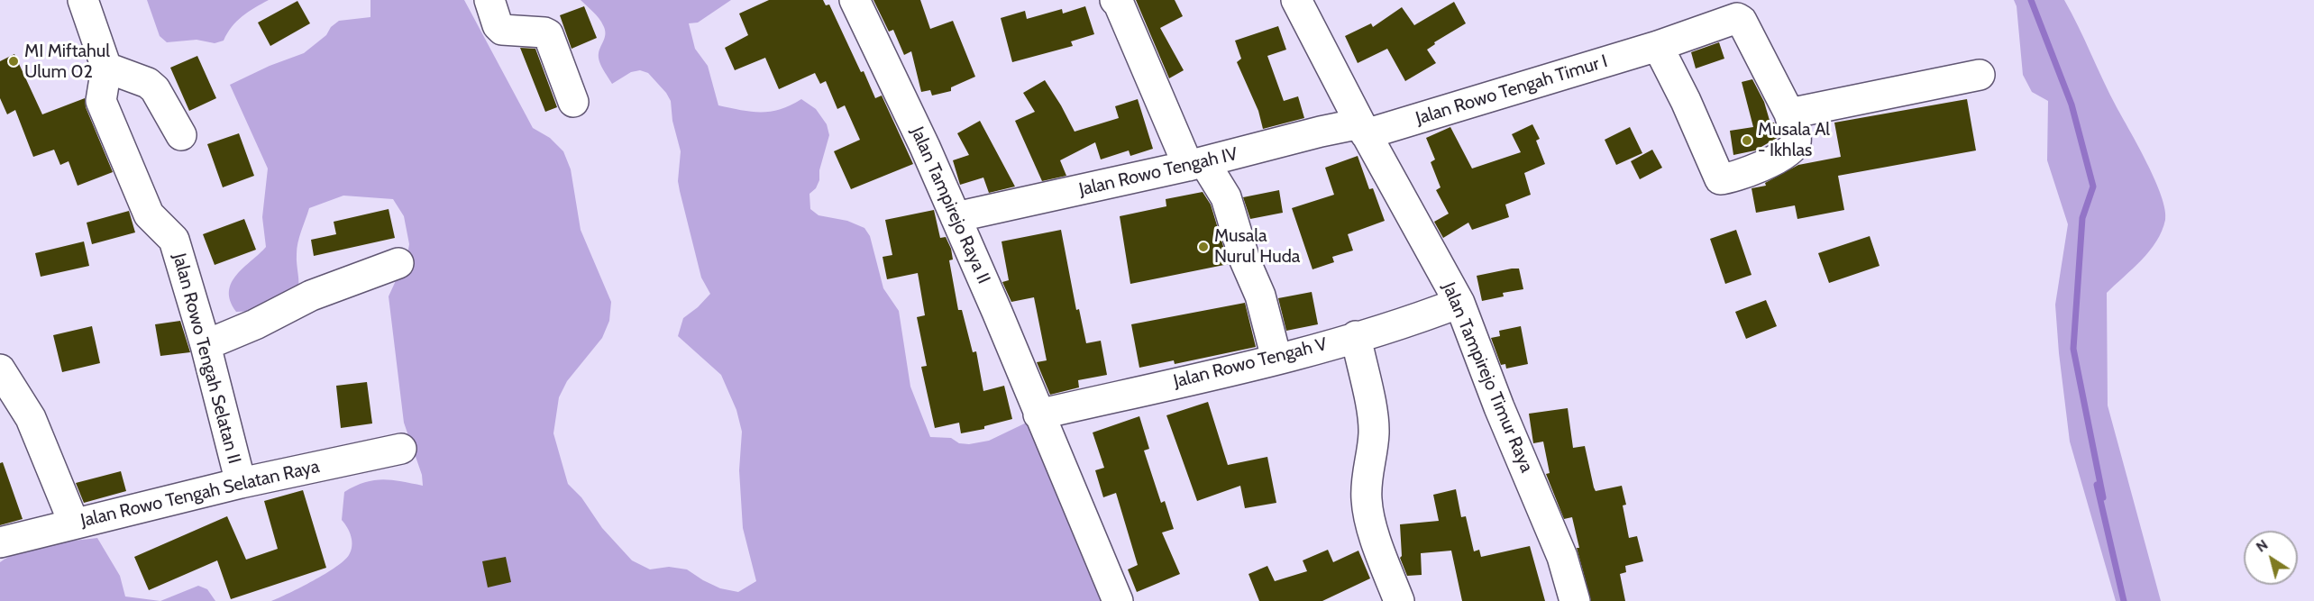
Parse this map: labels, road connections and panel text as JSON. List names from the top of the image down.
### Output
{
  "streets": {
    "street": [
      "Jalan Rowo Tengah Timur I",
      "Jalan Rowo Tengah IV",
      "Jalan Tampirejo Raya II",
      "Jalan Rowo Tengah Selatan II",
      "Jalan Rowo Tengah V",
      "Jalan Tampirejo Timur Raya",
      "Jalan Rowo Tengah Selatan Raya"
    ]
  },
  "crossings": [
    ["Jalan Rowo Tengah Timur I", "Jalan Rowo Tengah IV"],
    ["Jalan Rowo Tengah Timur I", "Jalan Tampirejo Timur Raya"],
    ["Jalan Rowo Tengah IV", "Jalan Tampirejo Raya II"],
    ["Jalan Rowo Tengah IV", "Jalan Tampirejo Timur Raya"],
    ["Jalan Tampirejo Raya II", "Jalan Rowo Tengah V"],
    ["Jalan Rowo Tengah Selatan II", "Jalan Rowo Tengah Selatan Raya"],
    ["Jalan Rowo Tengah V", "Jalan Tampirejo Timur Raya"]
  ],
  "places": ["MI Miftahul Ulum 02", "Musala Al - Ikhlas", "Musala Nurul Huda"],
  "north": "top left"
}
